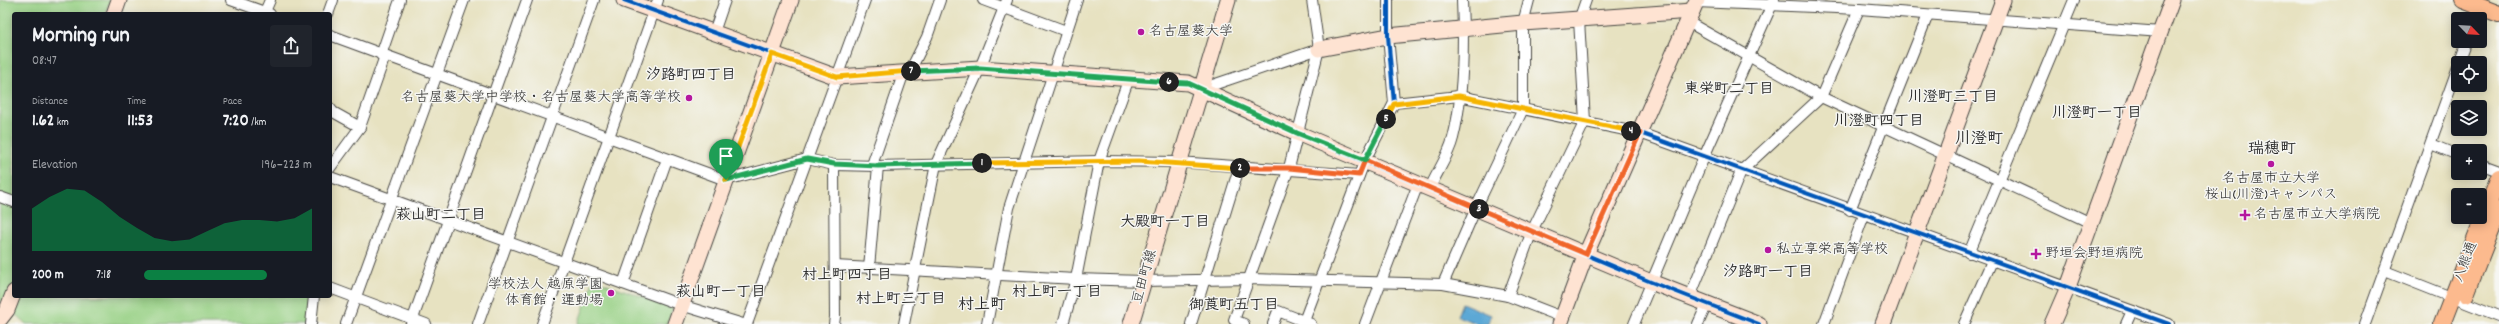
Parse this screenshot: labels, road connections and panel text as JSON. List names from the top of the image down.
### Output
{
  "streets": {
    "main road": ["八熊通"],
    "street": ["豆田町線"]
  },
  "districts": [
    "汐路町四丁目",
    "東栄町二丁目",
    "川澄町三丁目",
    "川澄町一丁目",
    "川澄町四丁目",
    "川澄町",
    "瑞穂町",
    "萩山町二丁目",
    "大殿町一丁目",
    "汐路町一丁目",
    "村上町四丁目",
    "萩山町一丁目",
    "村上町一丁目",
    "村上町三丁目",
    "村上町",
    "御莨町五丁目"
  ],
  "places": {
    "other": [
      "名古屋葵大学",
      "名古屋葵大学中学校・名古屋葵大学高等学校",
      "名古屋市立大学 桜山(川澄)キャンパス",
      "私立享栄高等学校",
      "学校法人 越原学園 体育館・運動場"
    ],
    "health": ["名古屋市立大学病院", "野垣会野垣病院"]
  },
  "north": "bottom right",
  "page": {
    "map_buttons": ["+", "−"],
    "heading": ["Morning run", "08:47"],
    "pins": [
      "7",
      "6",
      "5",
      "4",
      "1",
      "2",
      "3"
    ],
    "stats": [
      ["Distance", "1.62 km"],
      ["Time", "11:53"],
      ["Pace", "7:20 /km"]
    ],
    "chart": ["Elevation", "196–223 m"],
    "list": [
      {
        "name": "200 m",
        "note": "7:18"
      }
    ]
  }
}
